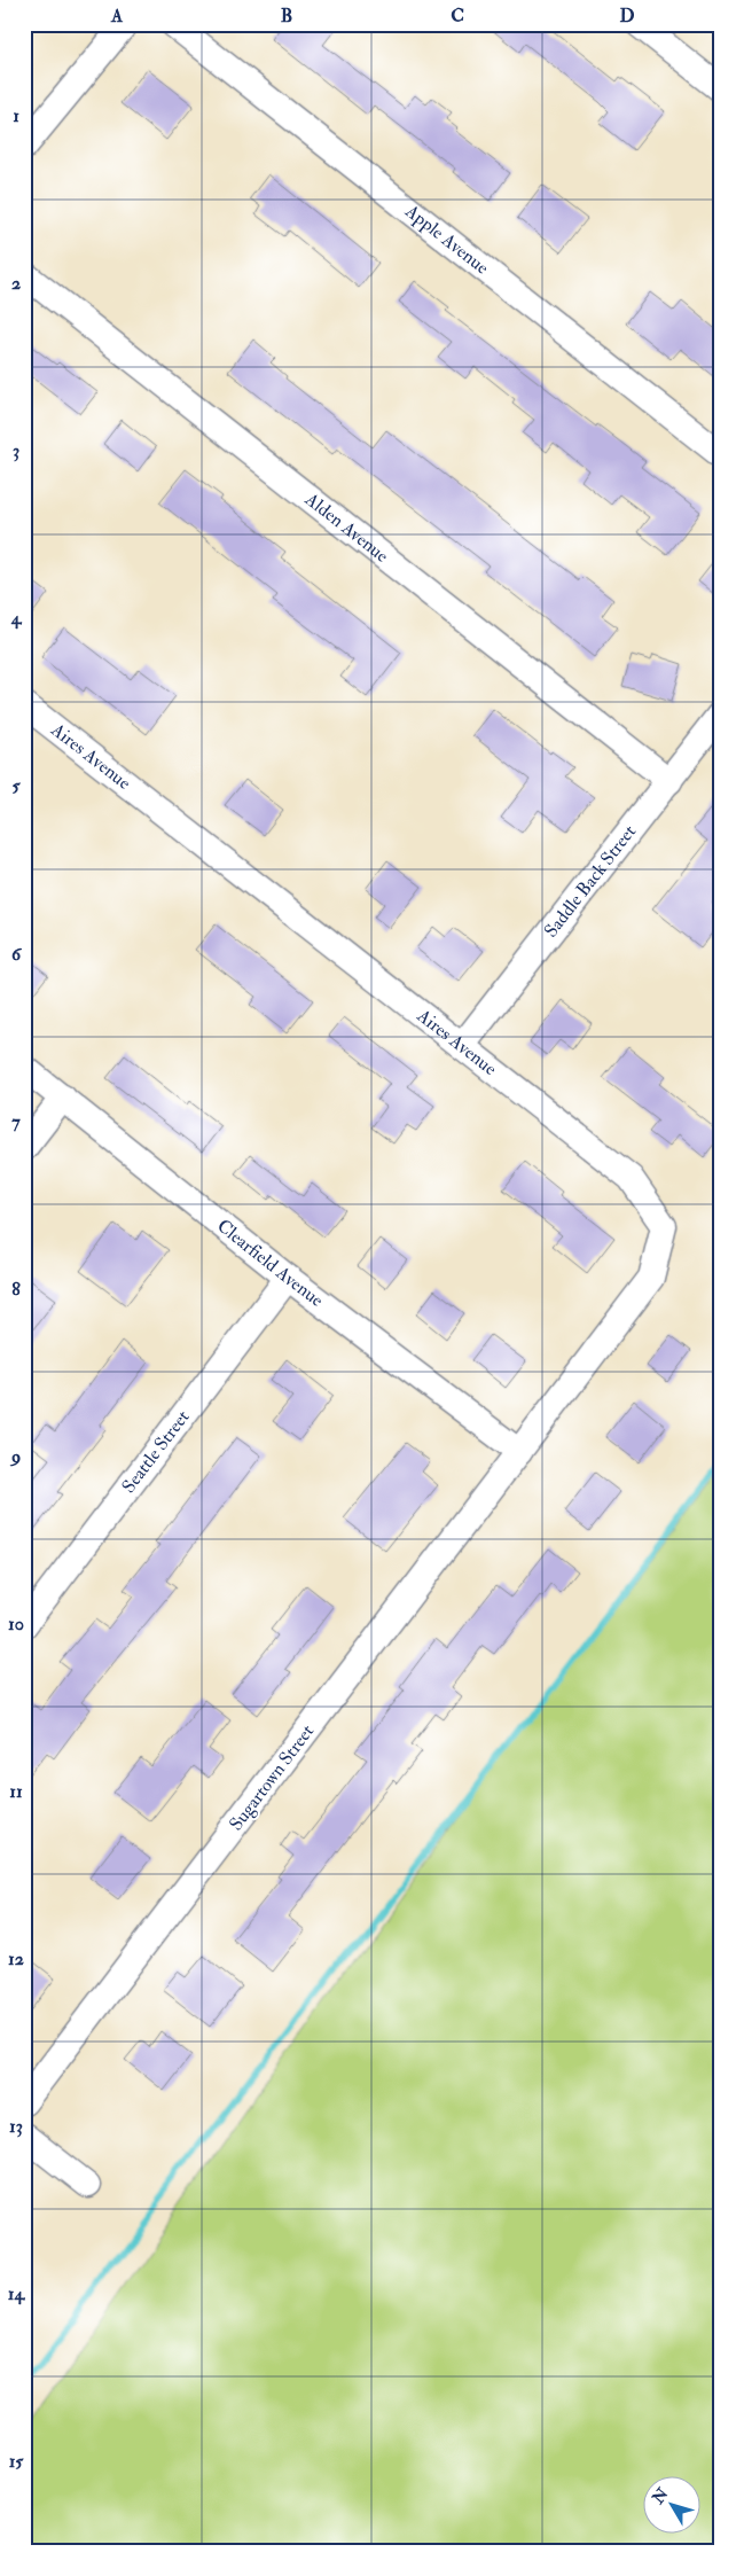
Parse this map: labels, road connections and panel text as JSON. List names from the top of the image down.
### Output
{
  "streets": {
    "street": [
      "Apple Avenue",
      "Alden Avenue",
      "Aires Avenue",
      "Saddle Back Street",
      "Clearfield Avenue",
      "Seattle Street",
      "Sugartown Street"
    ]
  },
  "crossings": [
    ["Alden Avenue", "Saddle Back Street"],
    ["Aires Avenue", "Saddle Back Street"],
    ["Aires Avenue", "Clearfield Avenue"],
    ["Aires Avenue", "Sugartown Street"],
    ["Clearfield Avenue", "Seattle Street"],
    ["Clearfield Avenue", "Sugartown Street"]
  ],
  "north": "top left",
  "grid": {
    "columns": [
      "A",
      "B",
      "C",
      "D"
    ],
    "rows": [
      "1",
      "2",
      "3",
      "4",
      "5",
      "6",
      "7",
      "8",
      "9",
      "10",
      "11",
      "12",
      "13",
      "14",
      "15"
    ]
  }
}
